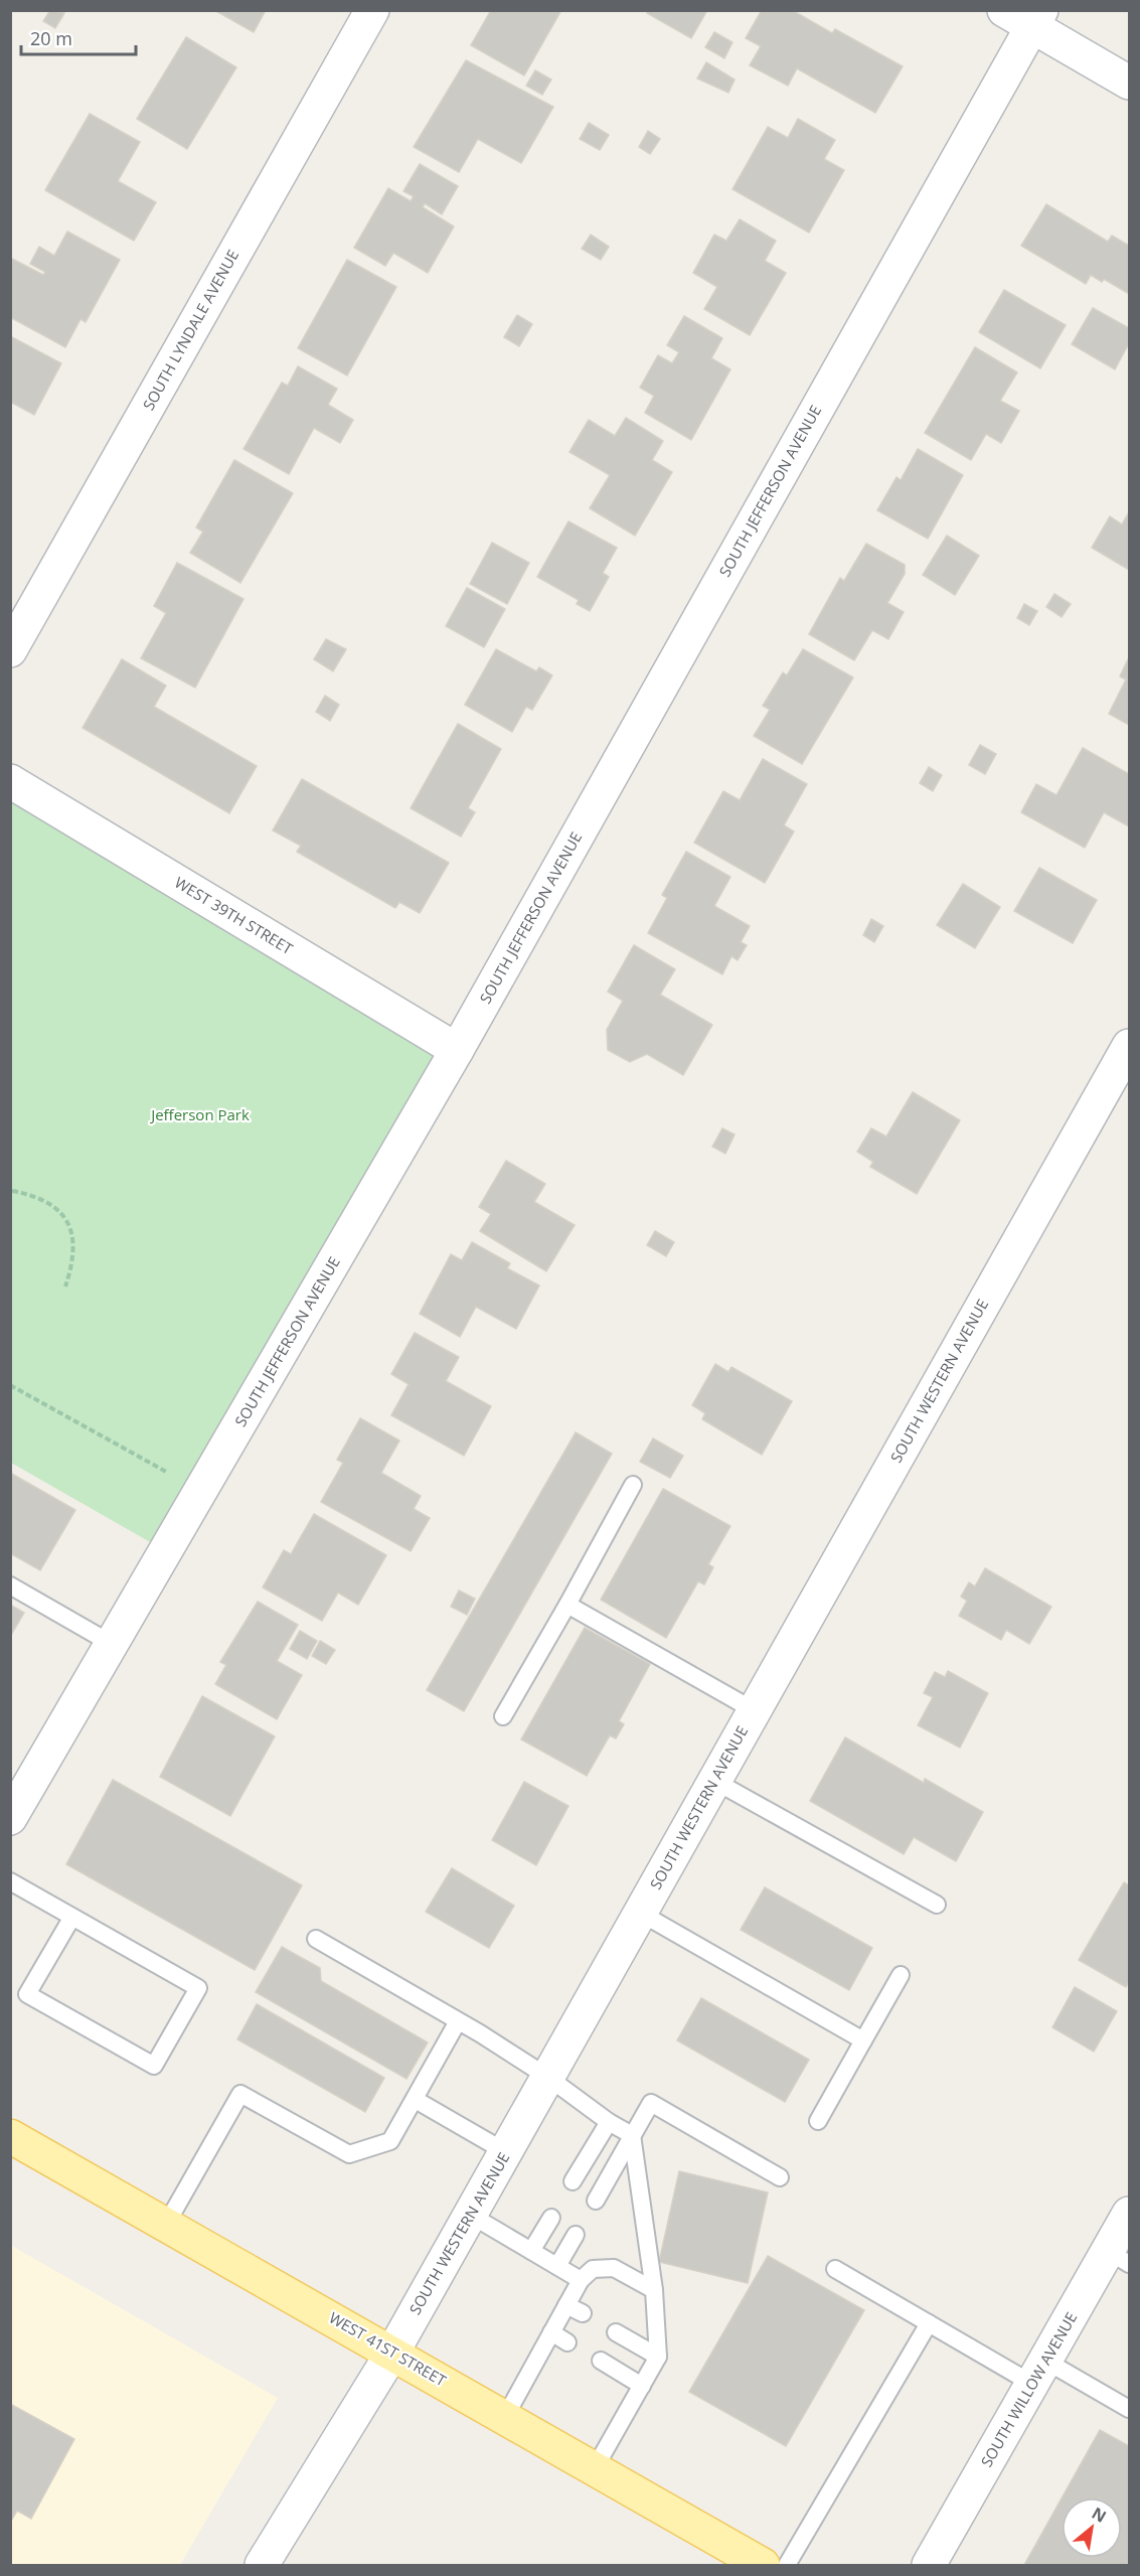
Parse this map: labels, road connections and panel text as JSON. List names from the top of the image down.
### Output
{
  "streets": {
    "main road": ["WEST 41ST STREET"],
    "street": [
      "SOUTH LYNDALE AVENUE",
      "SOUTH JEFFERSON AVENUE",
      "WEST 39TH STREET",
      "SOUTH WESTERN AVENUE",
      "SOUTH WILLOW AVENUE"
    ]
  },
  "crossings": [
    ["SOUTH JEFFERSON AVENUE", "WEST 39TH STREET"],
    ["SOUTH WESTERN AVENUE", "WEST 41ST STREET"]
  ],
  "parks": ["Jefferson Park"],
  "scale_bar": "20 m",
  "north": "top right"
}
